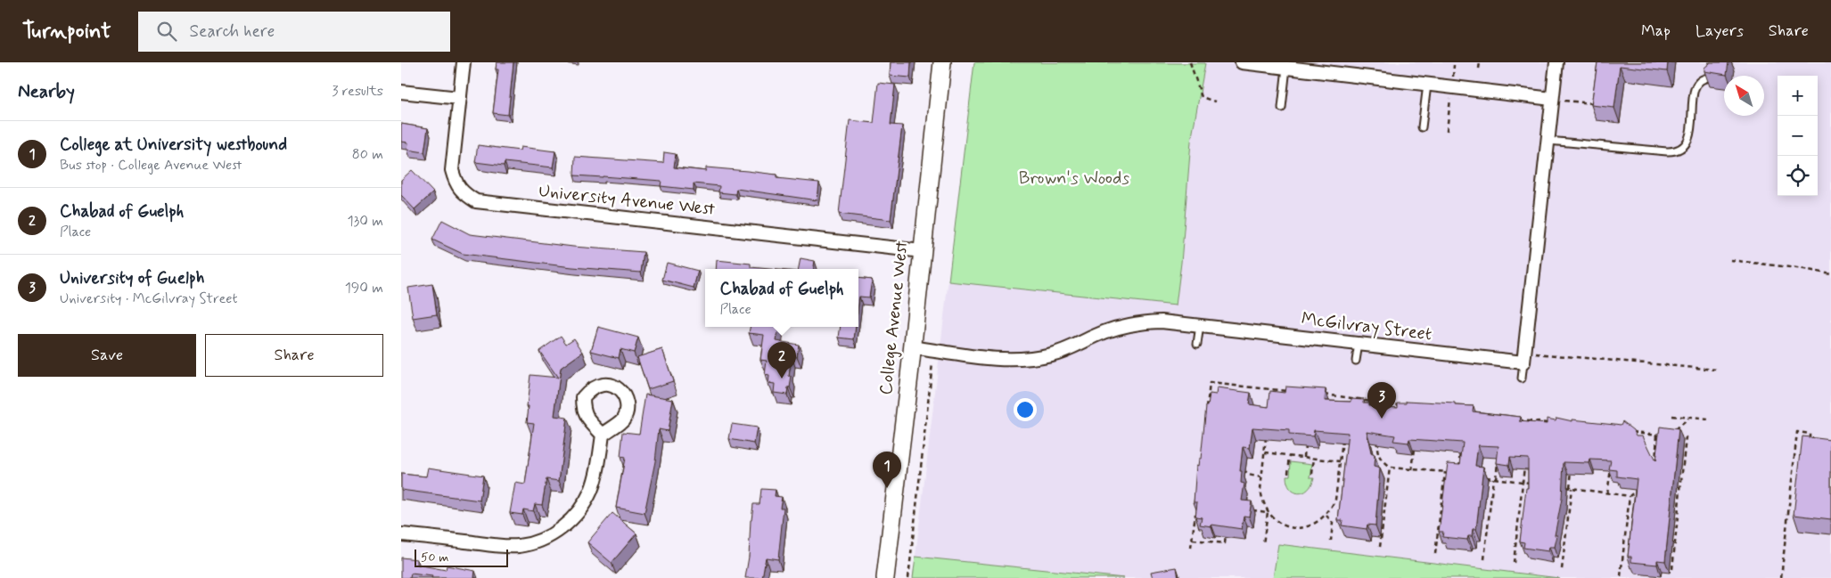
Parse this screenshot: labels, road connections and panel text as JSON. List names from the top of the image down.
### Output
{
  "streets": {
    "main road": ["College Avenue West"],
    "street": ["University Avenue West", "McGilvray Street"]
  },
  "crossings": [
    ["University Avenue West", "College Avenue West"],
    ["College Avenue West", "McGilvray Street"]
  ],
  "parks": ["Brown's Woods"],
  "scale_bar": "50 m",
  "north": "top left",
  "page": {
    "header": "Turnpoint",
    "search": "Search here",
    "nav": ["Map", "Layers", "Share"],
    "heading": ["Nearby", "3 results"],
    "map_buttons": ["+", "−"],
    "list": [
      {
        "mark": "1",
        "name": "College at University westbound",
        "note": "Bus stop · College Avenue West",
        "value": "80 m"
      },
      {
        "mark": "2",
        "name": "Chabad of Guelph",
        "note": "Place",
        "value": "130 m"
      },
      {
        "mark": "3",
        "name": "University of Guelph",
        "note": "University · McGilvray Street",
        "value": "190 m"
      }
    ],
    "popup": ["Chabad of Guelph", "Place"],
    "buttons": ["Save", "Share"],
    "pins": ["2", "3", "1"],
    "scale": "50 m"
  }
}
